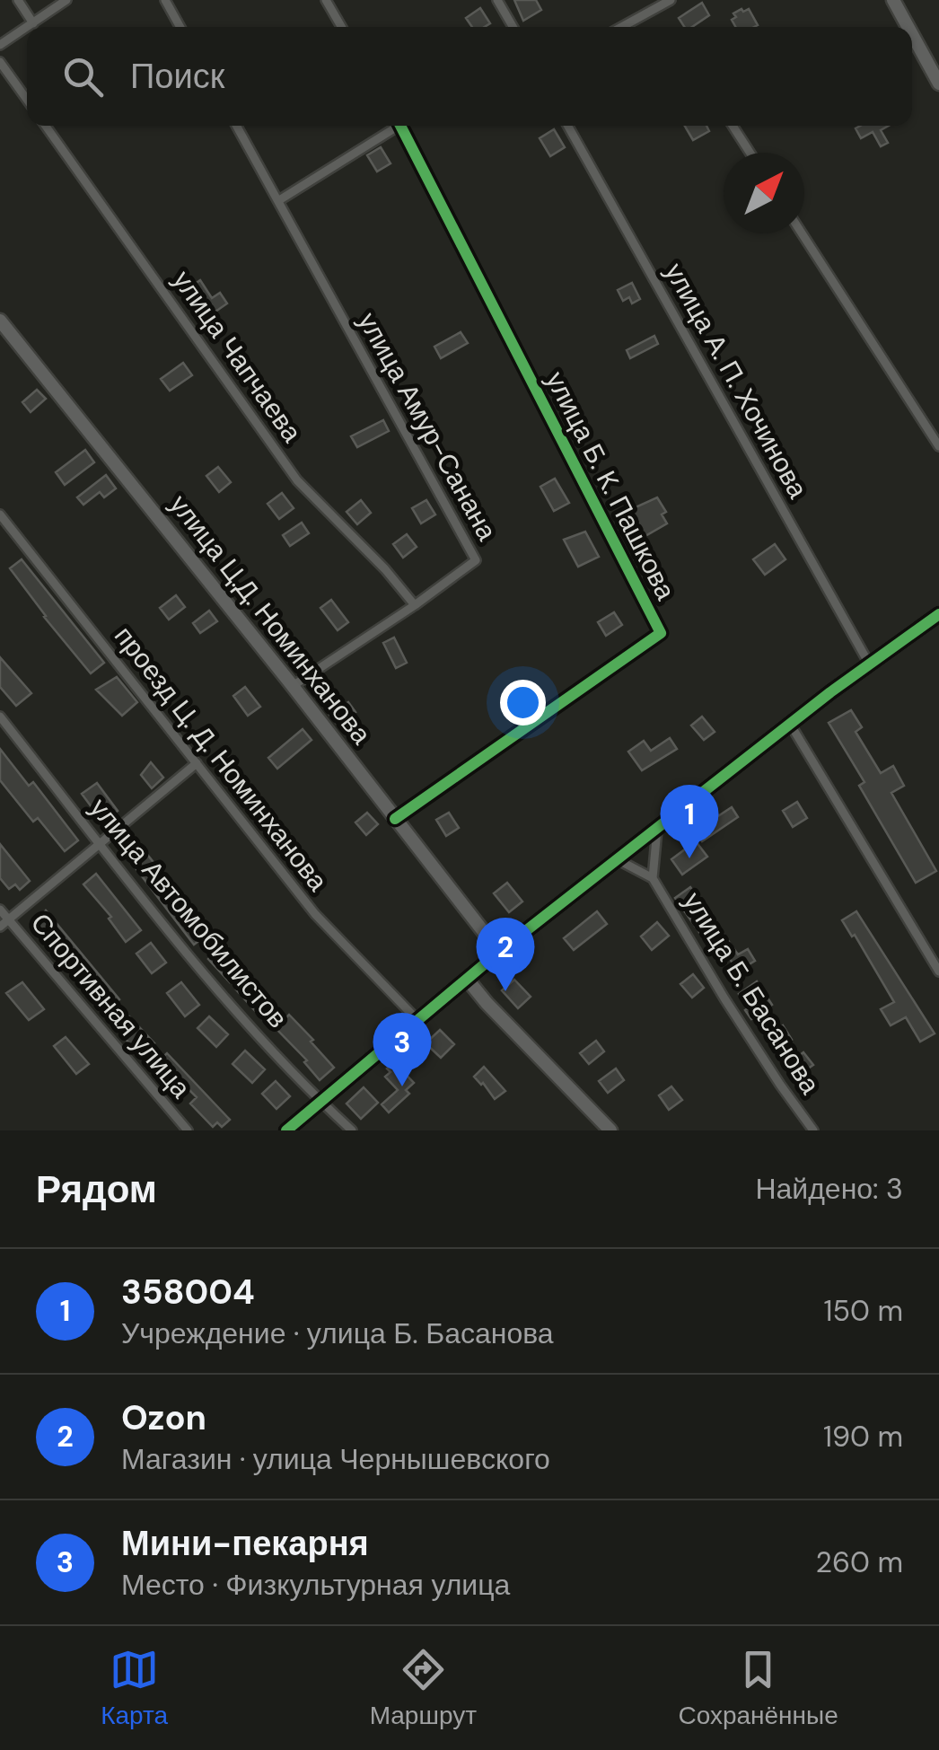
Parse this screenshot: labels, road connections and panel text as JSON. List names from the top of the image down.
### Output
{
  "streets": {
    "street": [
      "улица Чапчаева",
      "улица А. П. Хочинова",
      "улица Амур-Санана",
      "улица Б. К. Пашкова",
      "улица Ц.Д. Номинханова",
      "проезд Ц. Д. Номинханова",
      "улица Автомобилистов",
      "улица Б. Басанова",
      "Спортивная улица"
    ]
  },
  "crossings": [
    ["улица Чапчаева", "улица Амур-Санана"],
    ["улица Амур-Санана", "улица Ц.Д. Номинханова"],
    ["улица Б. К. Пашкова", "улица Ц.Д. Номинханова"]
  ],
  "north": "top right",
  "page": {
    "search": "Поиск",
    "pins": ["1", "2", "3"],
    "heading": ["Рядом", "Найдено: 3"],
    "list": [
      {
        "mark": "1",
        "name": "358004",
        "note": "Учреждение · улица Б. Басанова",
        "value": "150 m"
      },
      {
        "mark": "2",
        "name": "Ozon",
        "note": "Магазин · улица Чернышевского",
        "value": "190 m"
      },
      {
        "mark": "3",
        "name": "Мини-пекарня",
        "note": "Место · Физкультурная улица",
        "value": "260 m"
      }
    ],
    "nav": ["Карта", "Маршрут", "Сохранённые"]
  }
}
